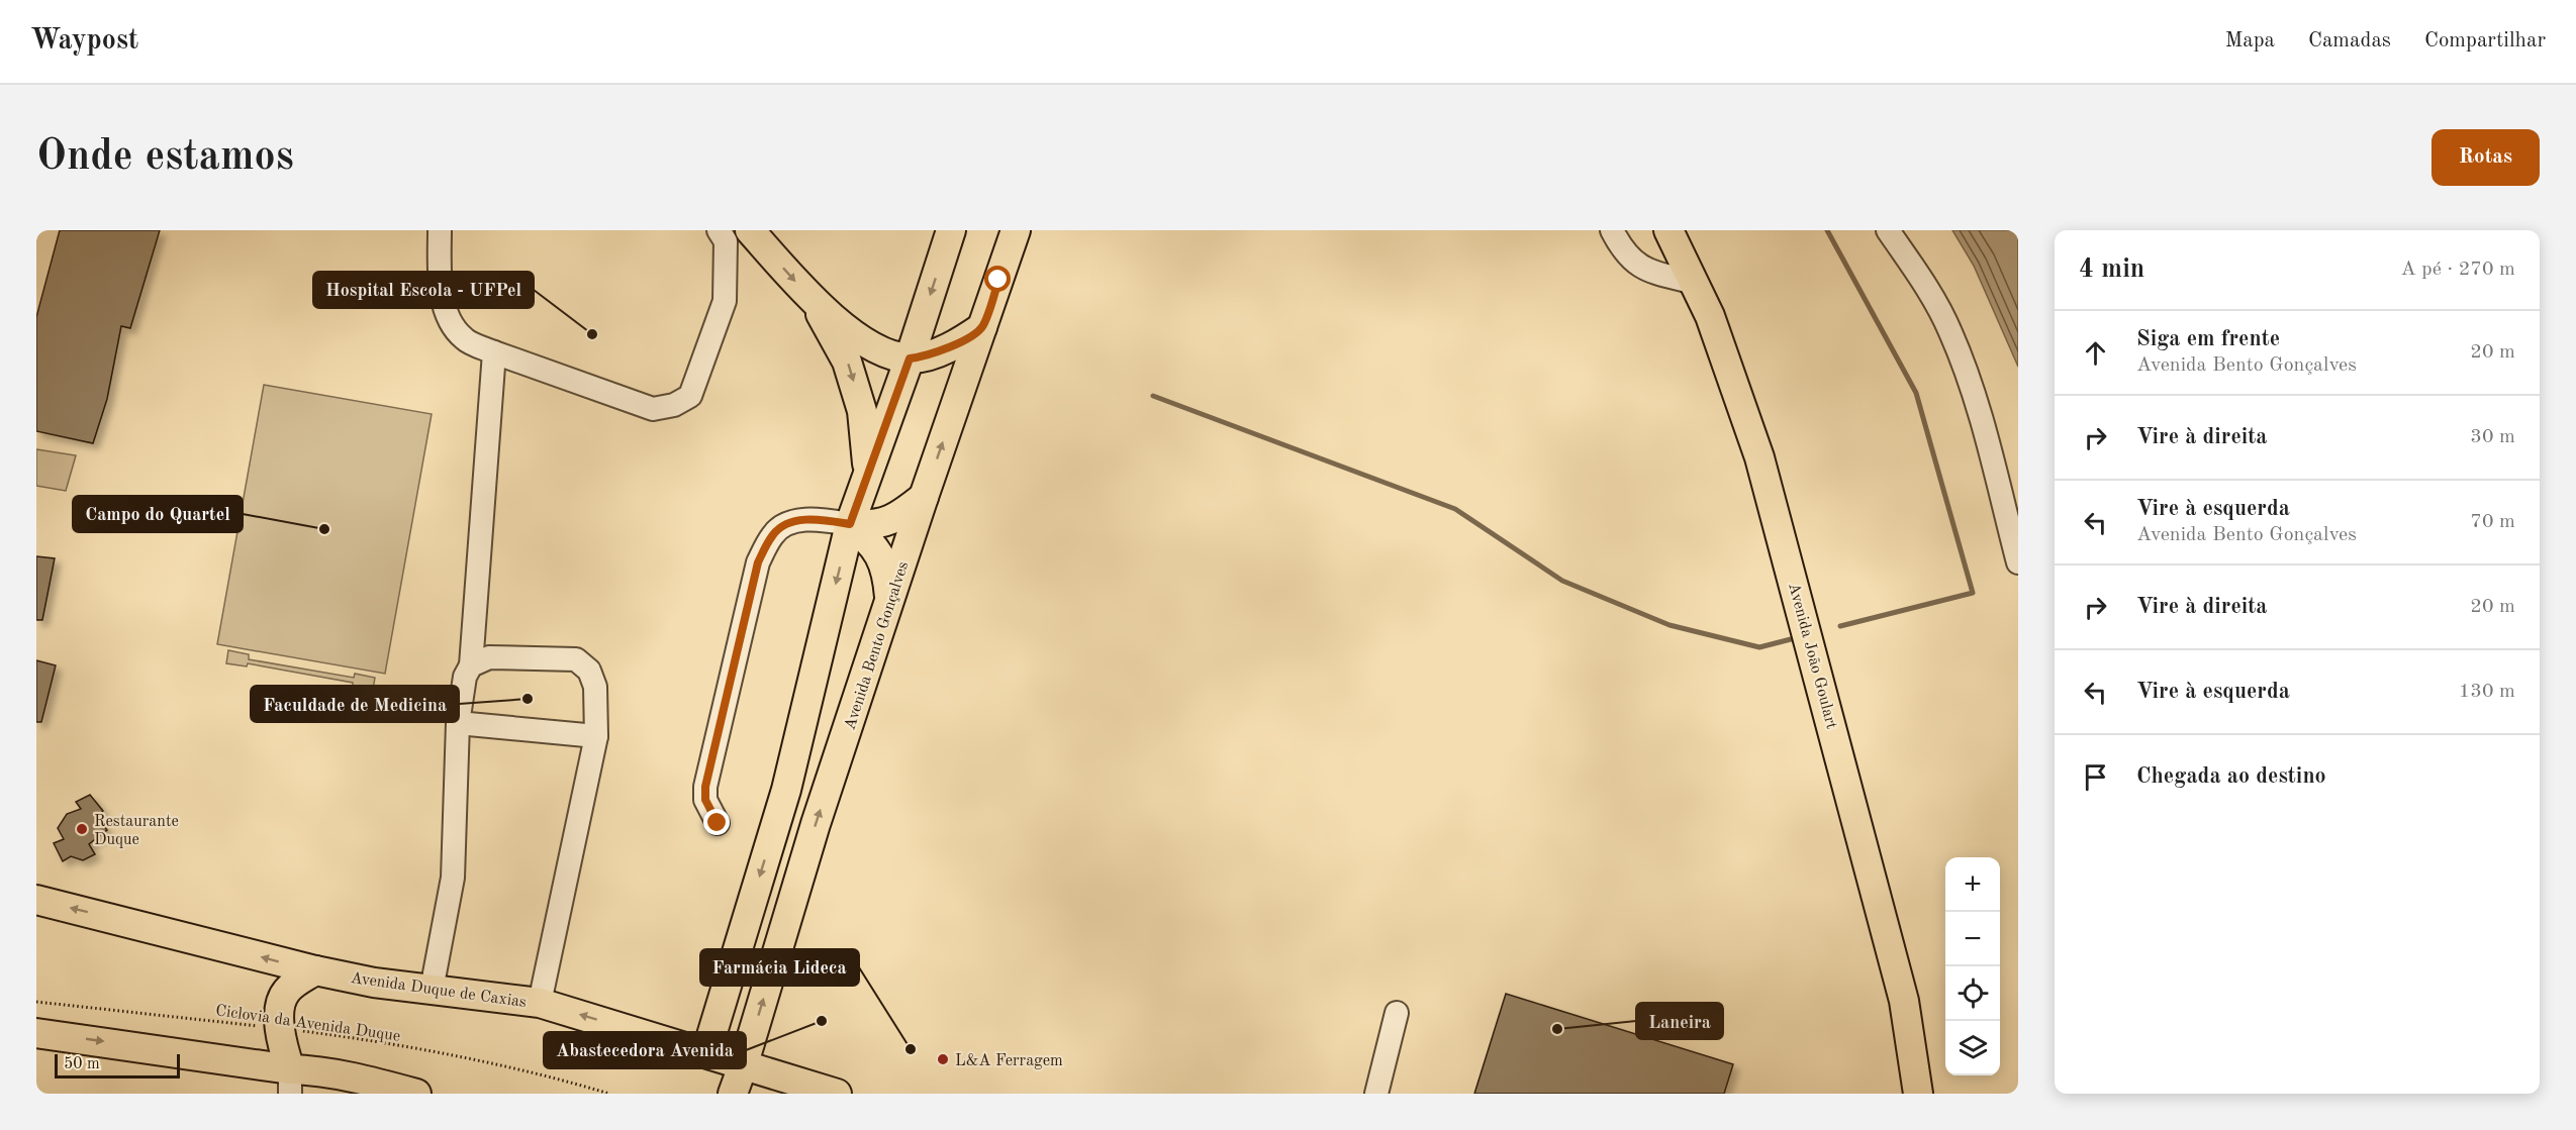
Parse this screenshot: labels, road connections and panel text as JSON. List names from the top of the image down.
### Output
{
  "streets": {
    "main road": ["Avenida Bento Gonçalves", "Avenida João Goulart", "Avenida Duque de Caxias"],
    "path": ["Ciclovia da Avenida Duque"]
  },
  "crossings": [
    ["Avenida Bento Gonçalves", "Avenida Duque de Caxias"]
  ],
  "places": [
    "Hospital Escola - UFPel",
    "Campo do Quartel",
    "Faculdade de Medicina",
    "Restaurante Duque",
    "Abastecedora Avenida",
    "Laneira",
    "Farmácia Lideca",
    "L&A Ferragem"
  ],
  "scale_bar": "50 m",
  "page": {
    "header": "Waypost",
    "nav": ["Mapa", "Camadas", "Compartilhar"],
    "buttons": "Rotas",
    "title": "Onde estamos",
    "heading": ["4 min", "A pé · 270 m"],
    "list": [
      ["Siga em frente", "Avenida Bento Gonçalves", "20 m"],
      ["Vire à direita", "30 m"],
      ["Vire à esquerda", "Avenida Bento Gonçalves", "70 m"],
      ["Vire à direita", "20 m"],
      ["Vire à esquerda", "130 m"],
      "Chegada ao destino"
    ],
    "map_buttons": ["+", "−"],
    "scale": "50 m"
  }
}
